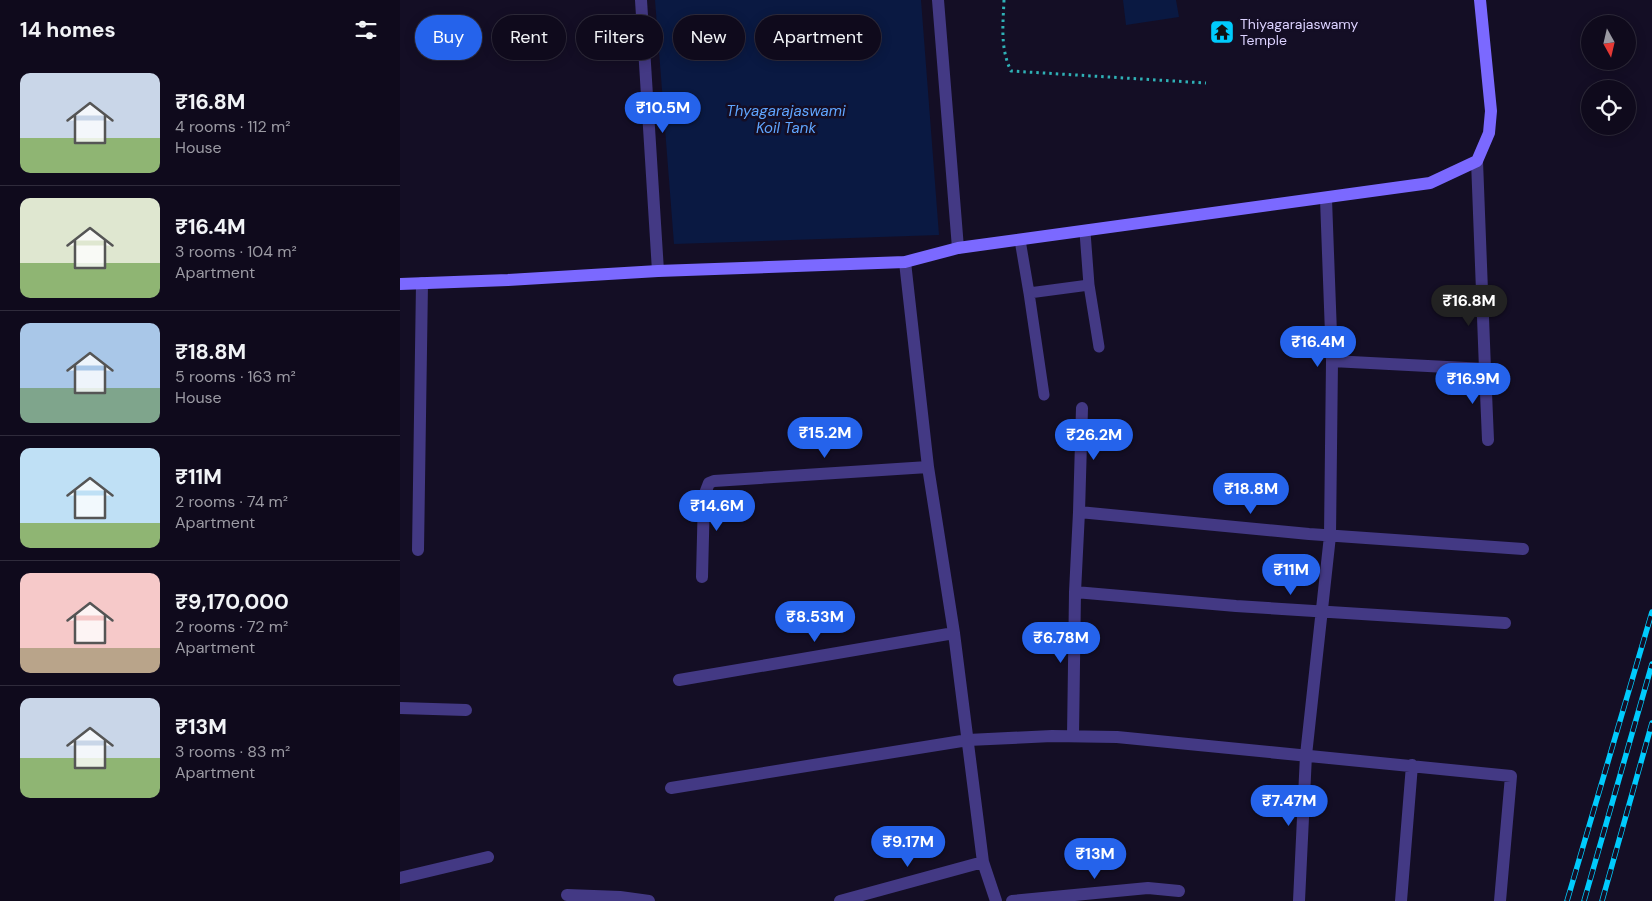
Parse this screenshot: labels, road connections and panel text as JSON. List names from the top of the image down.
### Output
{
  "water": ["Thyagarajaswami Koil Tank"],
  "places": {
    "temple": ["Thiyagarajaswamy Temple"]
  },
  "north": "bottom",
  "page": {
    "heading": "14 homes",
    "chip": [
      "Buy",
      "Rent",
      "Filters",
      "New",
      "Apartment"
    ],
    "list": [
      {
        "name": "₹16.8M",
        "note": "4 rooms · 112 m² · House"
      },
      {
        "name": "₹16.4M",
        "note": "3 rooms · 104 m² · Apartment"
      },
      {
        "name": "₹18.8M",
        "note": "5 rooms · 163 m² · House"
      },
      {
        "name": "₹11M",
        "note": "2 rooms · 74 m² · Apartment"
      },
      {
        "name": "₹9,170,000",
        "note": "2 rooms · 72 m² · Apartment"
      },
      {
        "name": "₹13M",
        "note": "3 rooms · 83 m² · Apartment"
      }
    ],
    "price": [
      "₹10.5M",
      "₹16.8M",
      "₹16.4M",
      "₹16.9M",
      "₹15.2M",
      "₹26.2M",
      "₹18.8M",
      "₹14.6M",
      "₹11M",
      "₹8.53M",
      "₹6.78M",
      "₹7.47M",
      "₹9.17M",
      "₹13M"
    ]
  }
}
